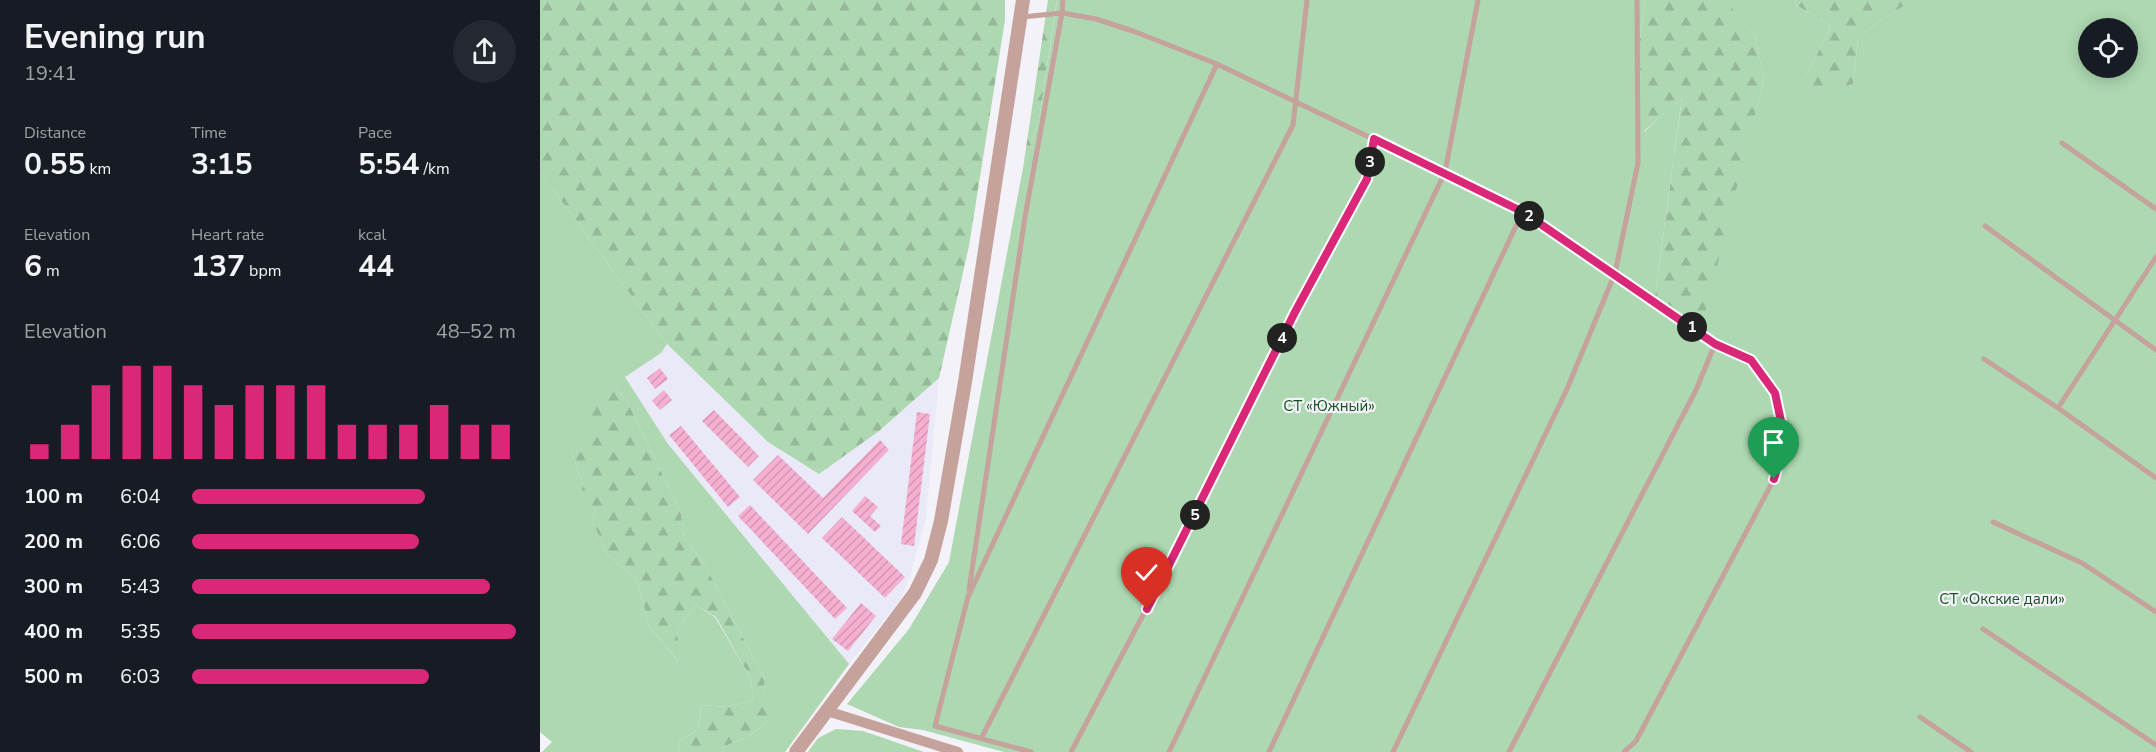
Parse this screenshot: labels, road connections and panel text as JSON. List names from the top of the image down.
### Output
{
  "parks": ["СТ «Южный»", "СТ «Окские дали»"],
  "page": {
    "heading": ["Evening run", "19:41"],
    "stats": [
      ["Distance", "0.55 km"],
      ["Time", "3:15"],
      ["Pace", "5:54 /km"],
      ["Elevation", "6 m"],
      ["Heart rate", "137 bpm"],
      ["kcal", "44"]
    ],
    "pins": [
      "3",
      "2",
      "1",
      "4",
      "5"
    ],
    "chart": ["Elevation", "48–52 m"],
    "list": [
      {
        "name": "100 m",
        "note": "6:04"
      },
      {
        "name": "200 m",
        "note": "6:06"
      },
      {
        "name": "300 m",
        "note": "5:43"
      },
      {
        "name": "400 m",
        "note": "5:35"
      },
      {
        "name": "500 m",
        "note": "6:03"
      }
    ]
  }
}
